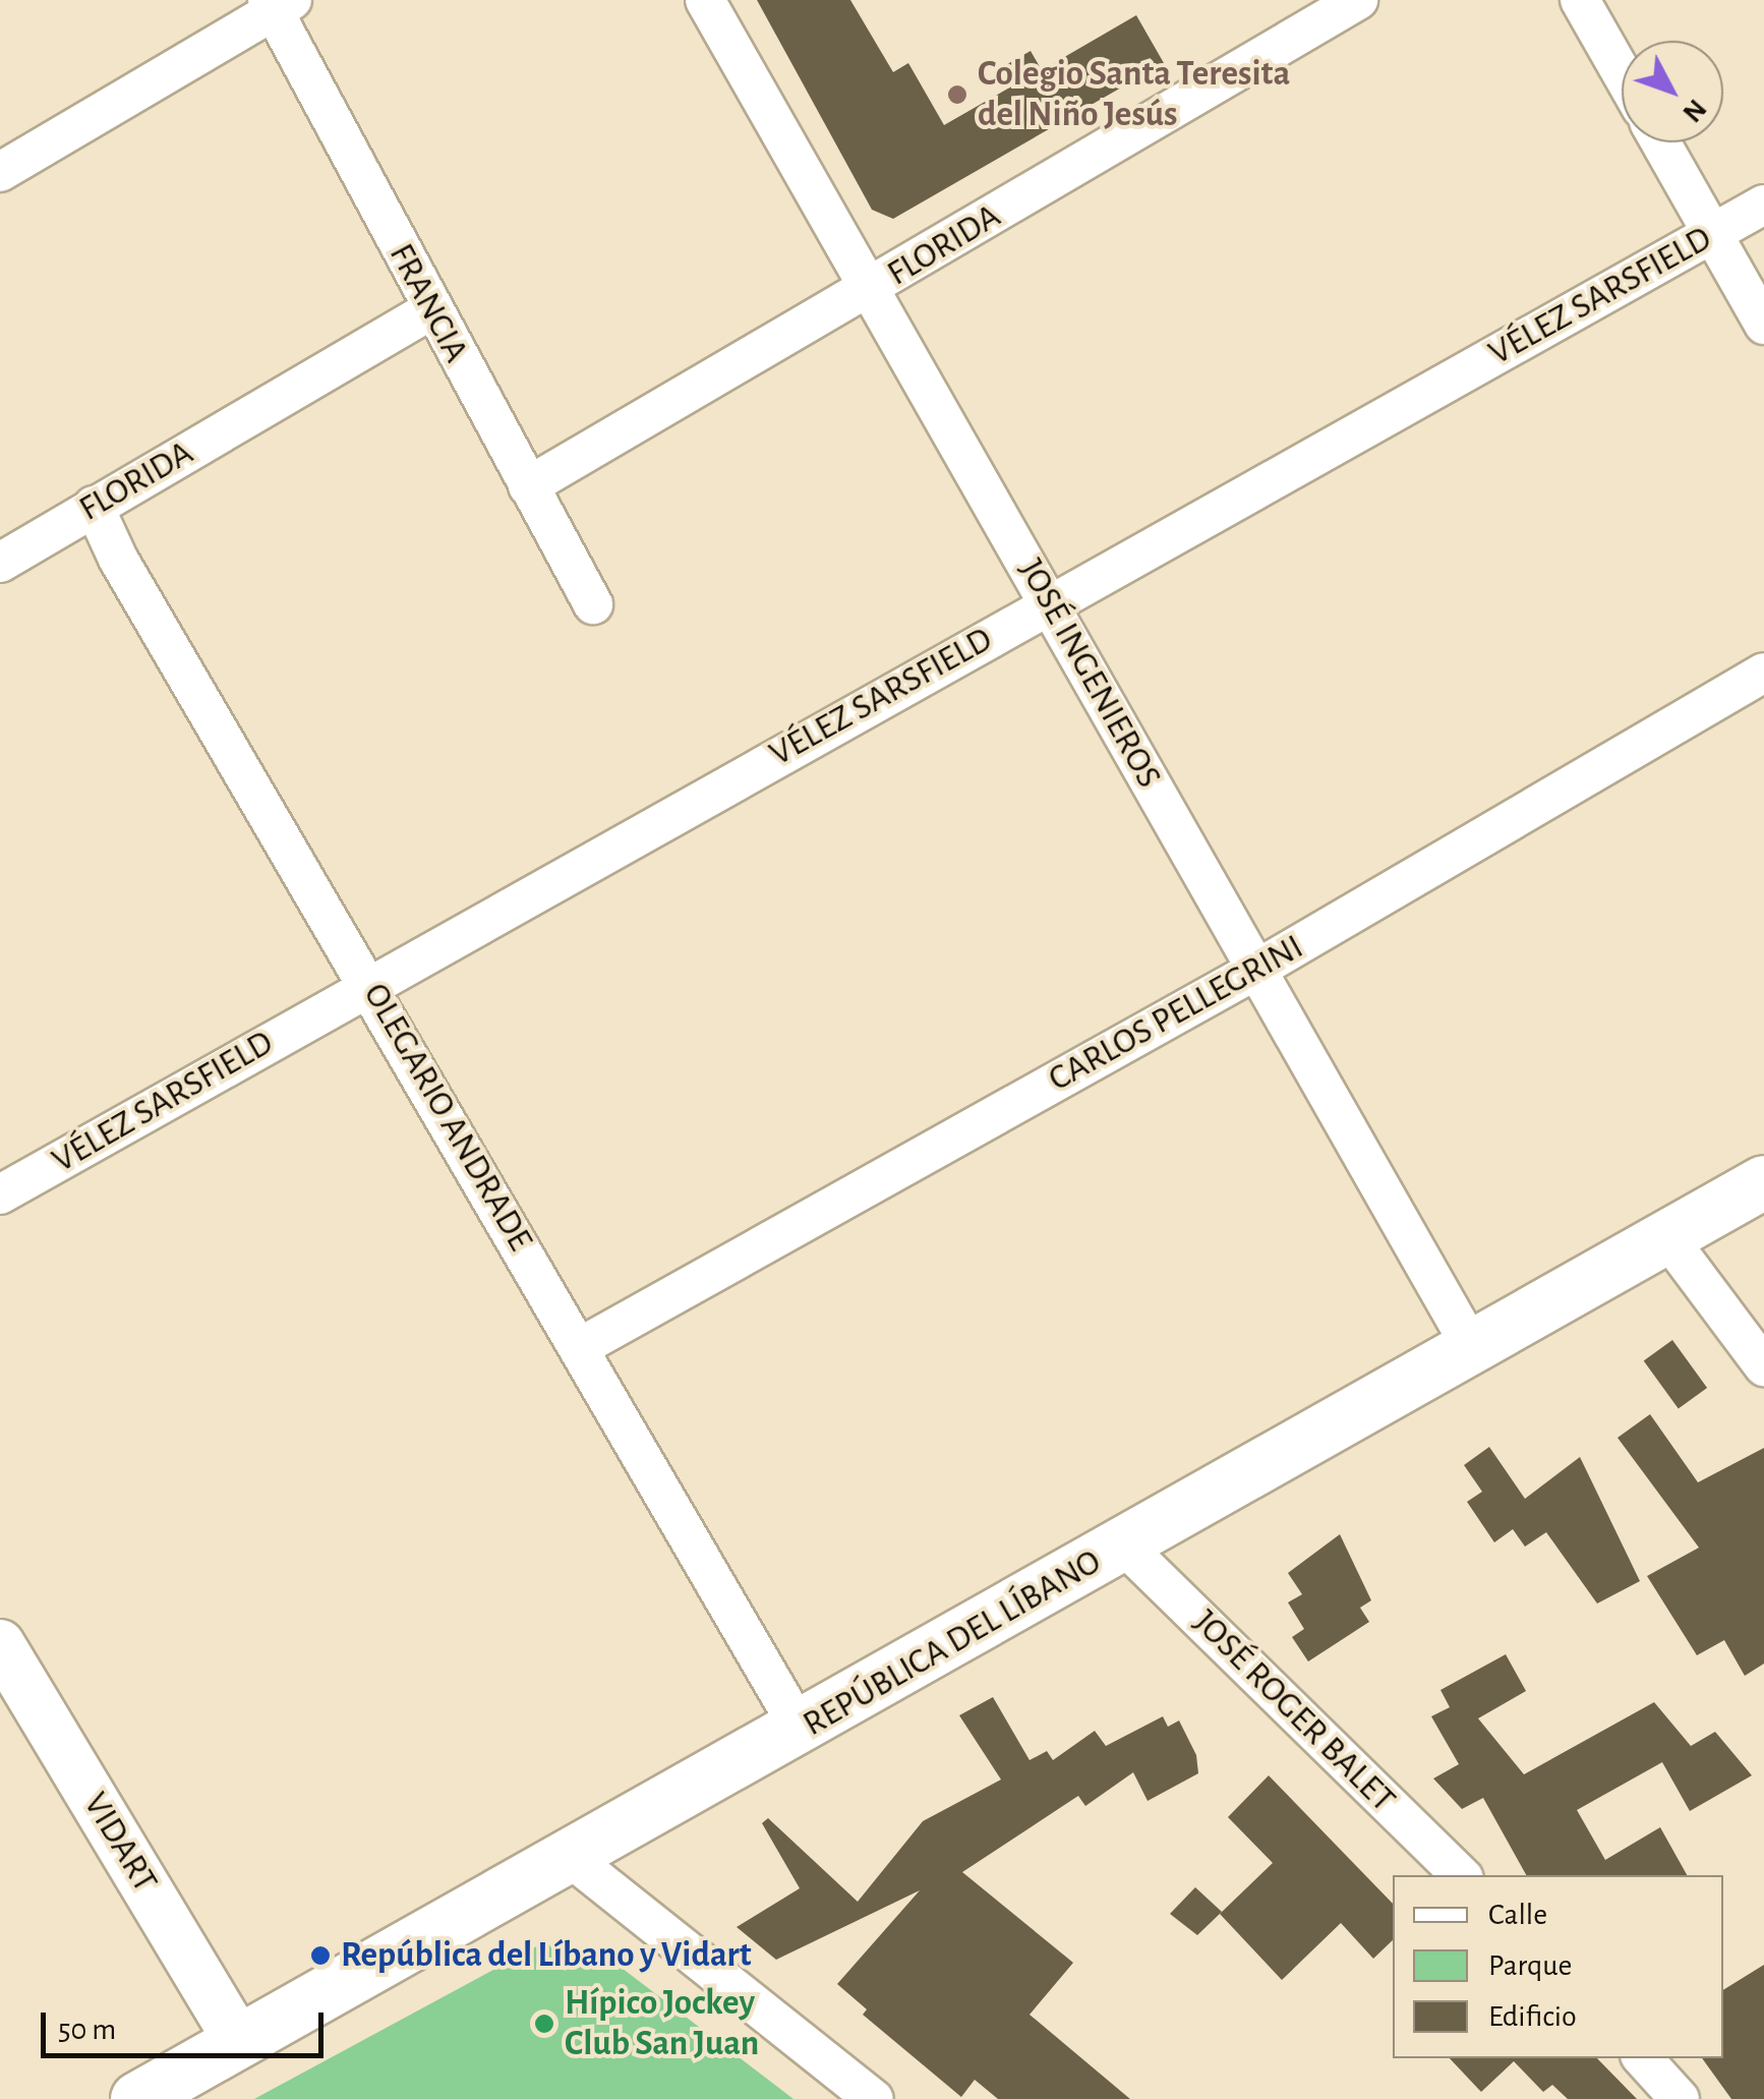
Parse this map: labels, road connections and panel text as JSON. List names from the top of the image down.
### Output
{
  "streets": {
    "main road": ["REPÚBLICA DEL LÍBANO"],
    "street": [
      "FLORIDA",
      "VÉLEZ SARSFIELD",
      "FRANCIA",
      "JOSÉ INGENIEROS",
      "CARLOS PELLEGRINI",
      "OLEGARIO ANDRADE",
      "JOSÉ ROGER BALET",
      "VIDART"
    ]
  },
  "crossings": [
    ["FLORIDA", "FRANCIA"],
    ["FLORIDA", "JOSÉ INGENIEROS"],
    ["FLORIDA", "OLEGARIO ANDRADE"],
    ["VÉLEZ SARSFIELD", "JOSÉ INGENIEROS"],
    ["VÉLEZ SARSFIELD", "OLEGARIO ANDRADE"],
    ["JOSÉ INGENIEROS", "CARLOS PELLEGRINI"],
    ["JOSÉ INGENIEROS", "REPÚBLICA DEL LÍBANO"],
    ["CARLOS PELLEGRINI", "OLEGARIO ANDRADE"],
    ["OLEGARIO ANDRADE", "REPÚBLICA DEL LÍBANO"],
    ["REPÚBLICA DEL LÍBANO", "JOSÉ ROGER BALET"],
    ["REPÚBLICA DEL LÍBANO", "VIDART"]
  ],
  "places": ["Colegio Santa Teresita del Niño Jesús", "República del Líbano y Vidart", "Hípico Jockey Club San Juan"],
  "legend": ["Calle", "Parque", "Edificio"],
  "scale_bar": "50 m",
  "north": "bottom right"
}
